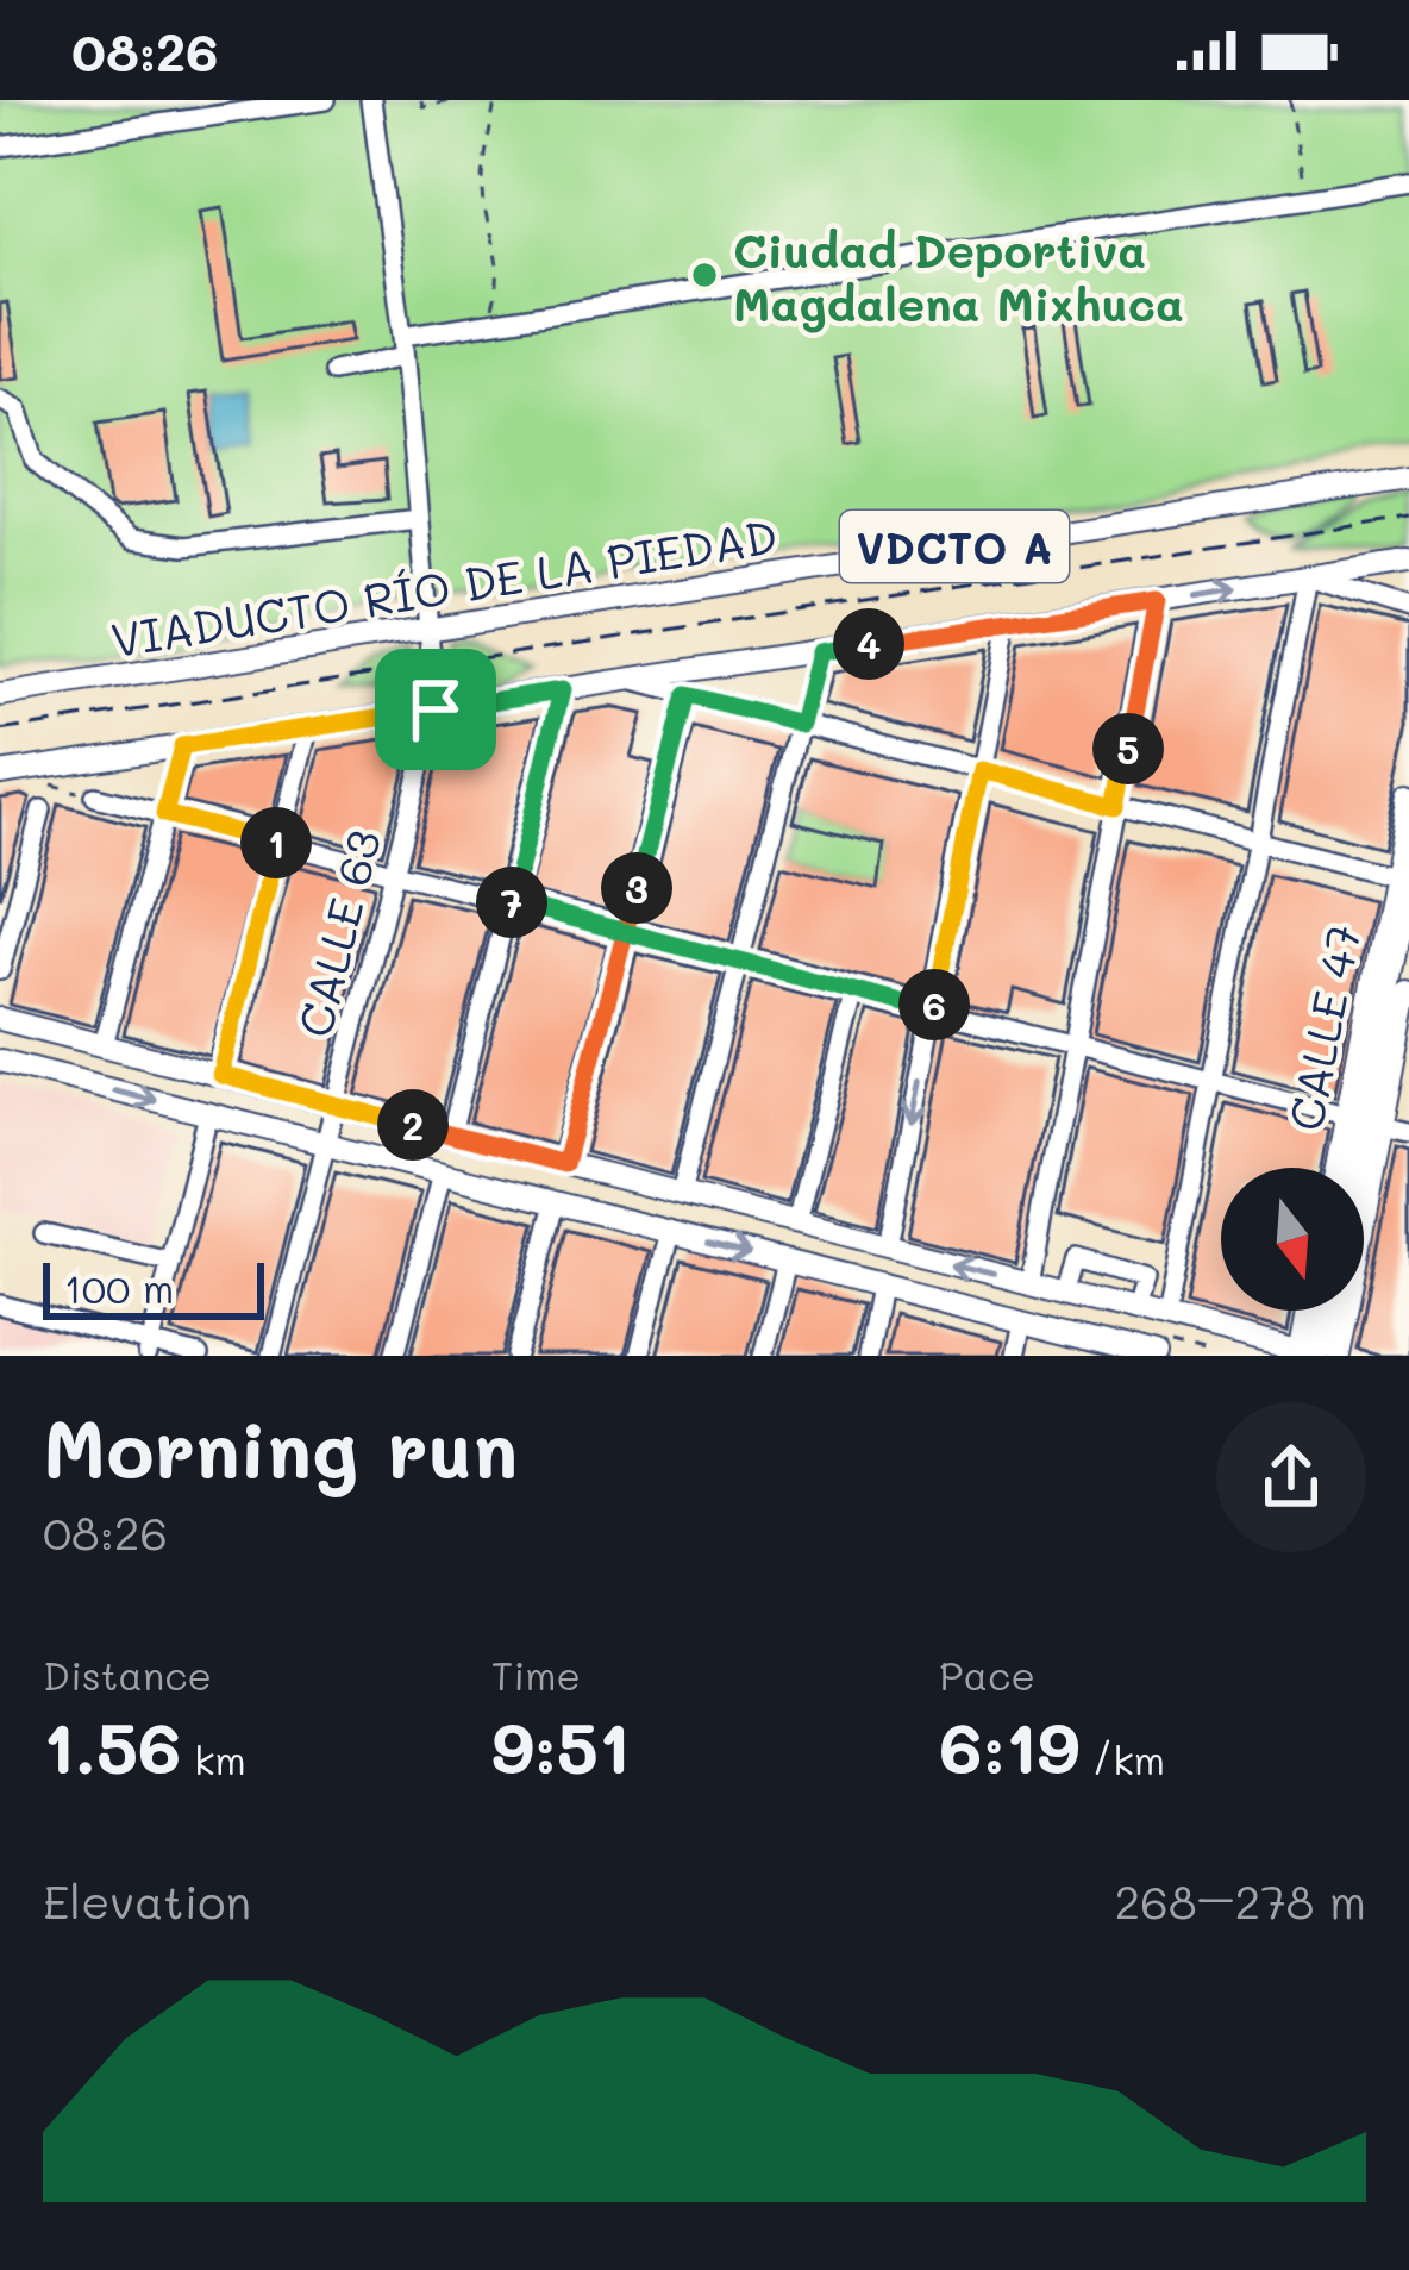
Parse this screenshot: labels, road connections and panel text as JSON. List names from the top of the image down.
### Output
{
  "streets": {
    "main road": ["VDCTO A", "VIADUCTO RÍO DE LA PIEDAD", "CALLE 47"],
    "street": ["CALLE 63"]
  },
  "crossings": [
    ["VDCTO A", "CALLE 63"],
    ["VIADUCTO RÍO DE LA PIEDAD", "CALLE 63"]
  ],
  "places": ["Ciudad Deportiva Magdalena Mixhuca"],
  "scale_bar": "100 m",
  "north": "bottom",
  "page": {
    "status": "08:26",
    "pins": [
      "4",
      "5",
      "1",
      "3",
      "7",
      "6",
      "2"
    ],
    "scale": "100 m",
    "heading": ["Morning run", "08:26"],
    "stats": [
      ["Distance", "1.56 km"],
      ["Time", "9:51"],
      ["Pace", "6:19 /km"]
    ],
    "chart": ["Elevation", "268–278 m"]
  }
}
